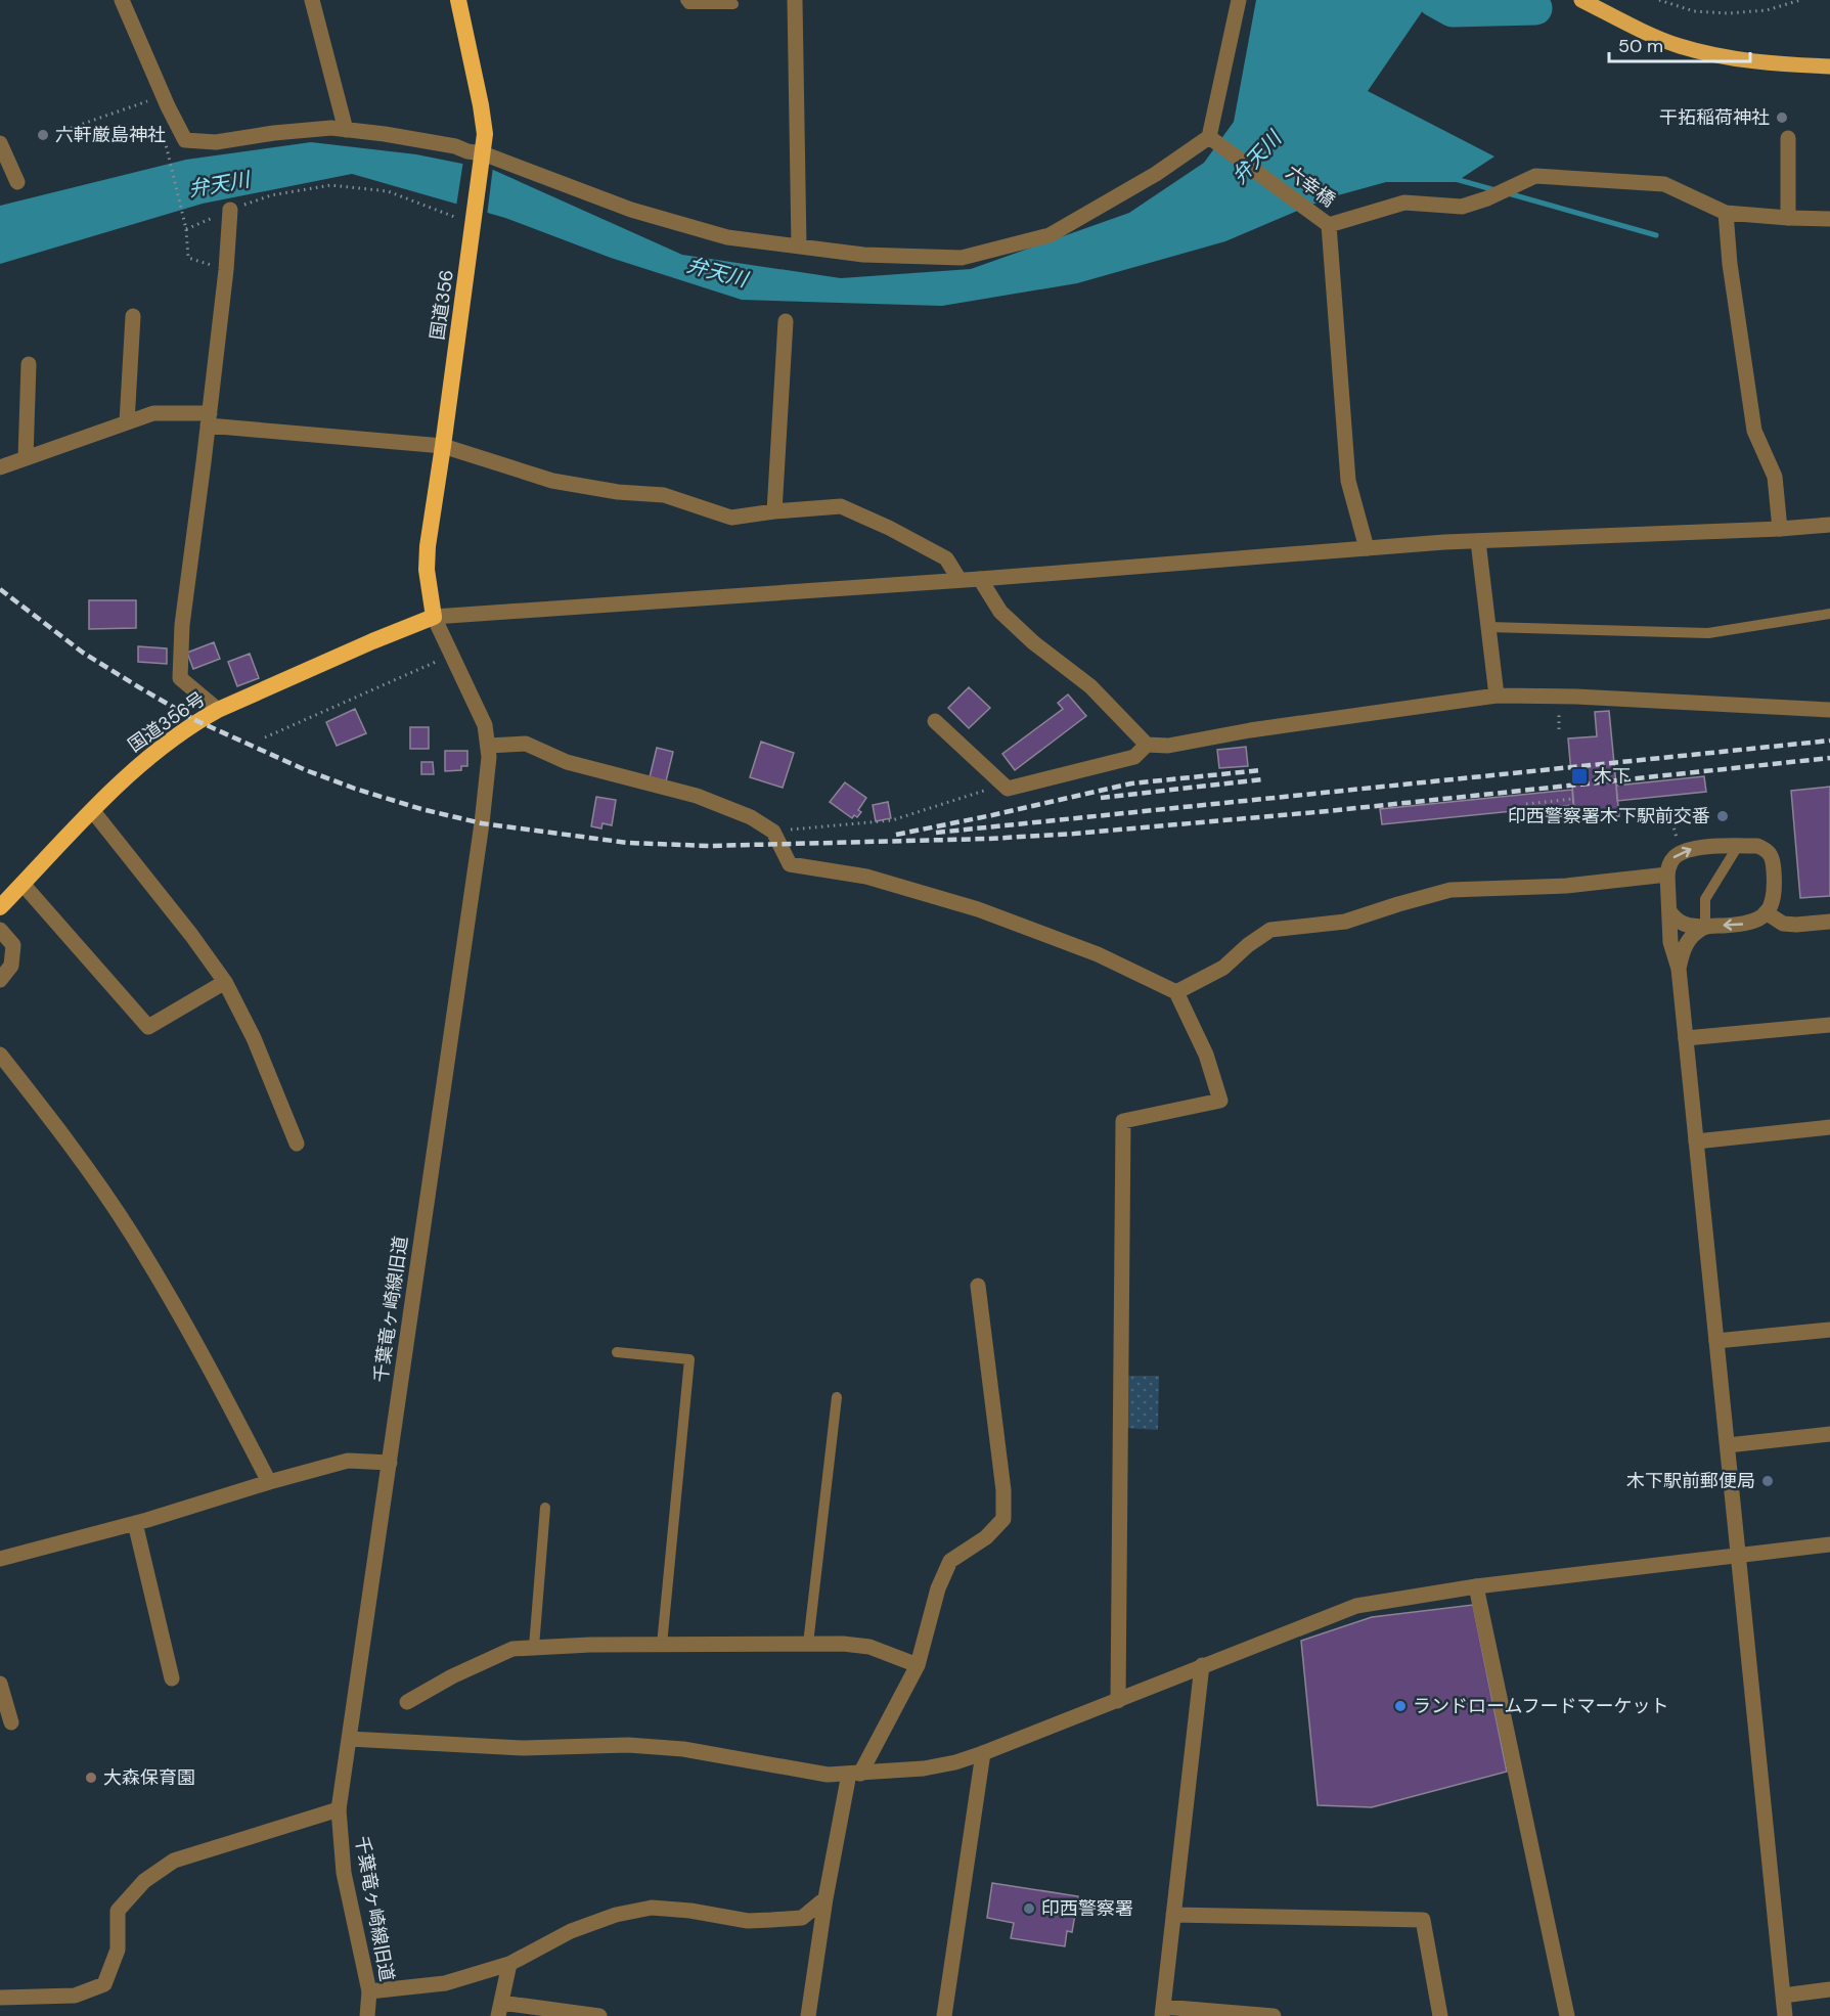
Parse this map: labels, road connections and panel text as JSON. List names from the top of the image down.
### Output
{
  "streets": {
    "highway": ["国道356", "国道356号"],
    "street": ["六幸橋", "千葉竜ヶ崎線旧道"]
  },
  "crossings": [
    ["国道356", "国道356号"],
    ["国道356", "千葉竜ヶ崎線旧道"],
    ["国道356号", "千葉竜ヶ崎線旧道"]
  ],
  "water": ["弁天川"],
  "places": {
    "other": [
      "干拓稲荷神社",
      "六軒厳島神社",
      "印西警察署木下駅前交番",
      "木下駅前郵便局",
      "ランドロームフードマーケット",
      "大森保育園",
      "印西警察署"
    ],
    "transit": ["木下"]
  },
  "scale_bar": "50 m"
}
